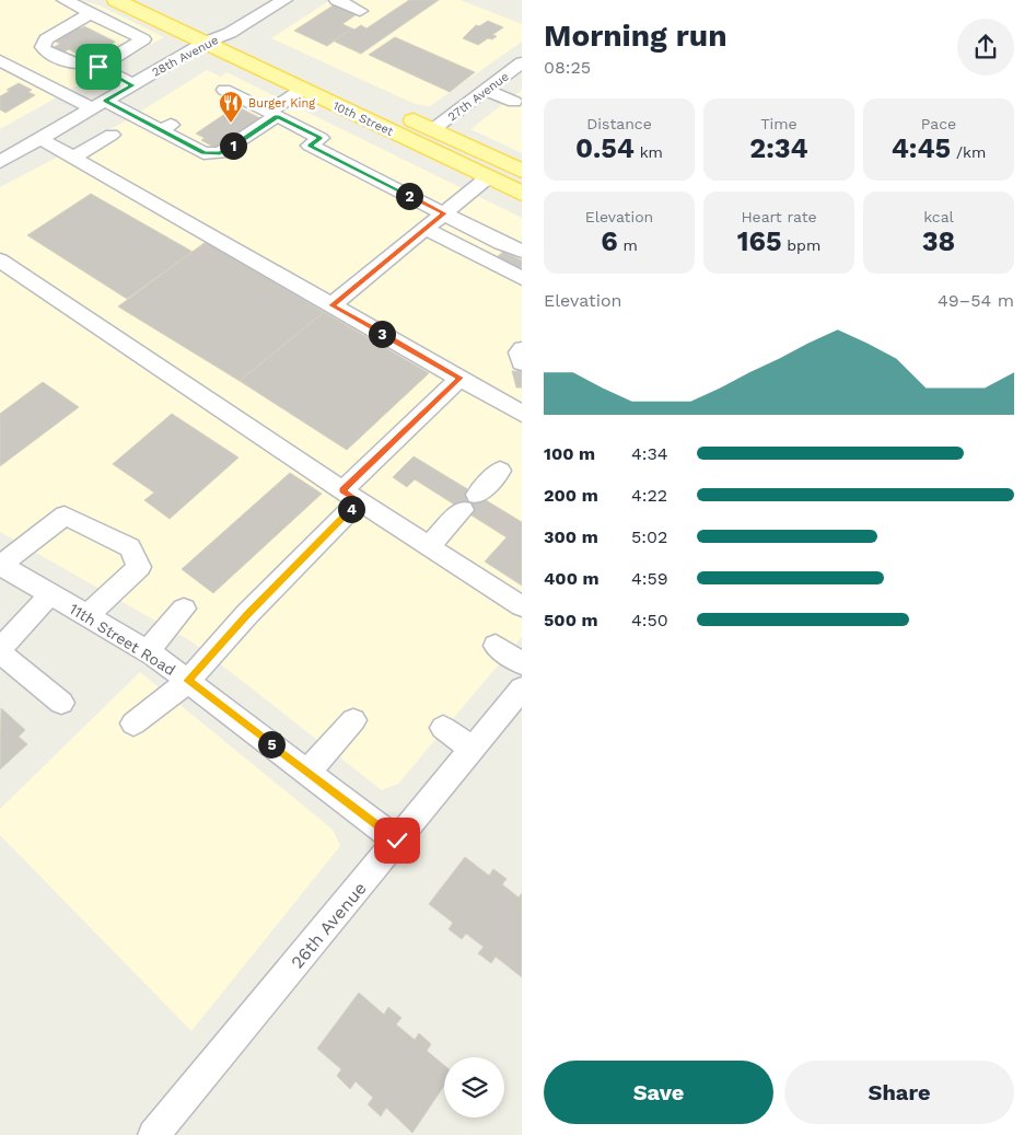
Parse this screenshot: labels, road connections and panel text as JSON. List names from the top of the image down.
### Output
{
  "streets": {
    "main road": ["10th Street"],
    "street": [
      "28th Avenue",
      "27th Avenue",
      "11th Street Road",
      "26th Avenue"
    ]
  },
  "crossings": [
    ["28th Avenue", "10th Street"],
    ["27th Avenue", "10th Street"],
    ["11th Street Road", "26th Avenue"]
  ],
  "places": {
    "restaurant": ["Burger King"]
  },
  "page": {
    "heading": ["Morning run", "08:25"],
    "stats": [
      ["Distance", "0.54 km"],
      ["Time", "2:34"],
      ["Pace", "4:45 /km"],
      ["Elevation", "6 m"],
      ["Heart rate", "165 bpm"],
      ["kcal", "38"]
    ],
    "pins": [
      "1",
      "2",
      "3",
      "4",
      "5"
    ],
    "chart": ["Elevation", "49–54 m"],
    "list": [
      {
        "name": "100 m",
        "note": "4:34"
      },
      {
        "name": "200 m",
        "note": "4:22"
      },
      {
        "name": "300 m",
        "note": "5:02"
      },
      {
        "name": "400 m",
        "note": "4:59"
      },
      {
        "name": "500 m",
        "note": "4:50"
      }
    ],
    "buttons": ["Save", "Share"]
  }
}
